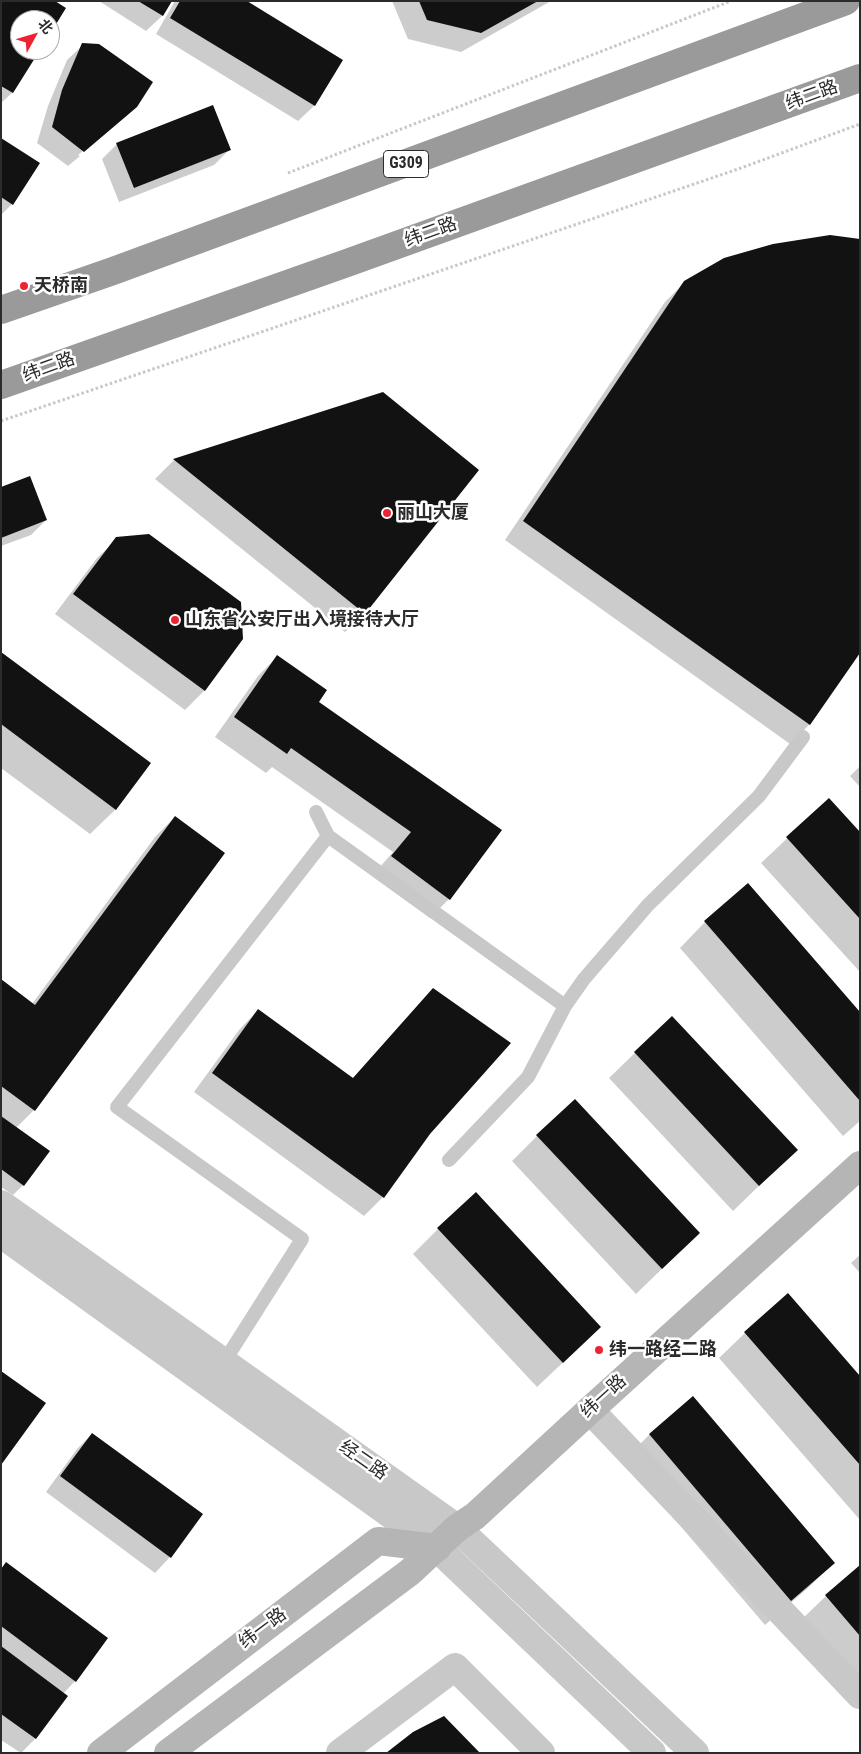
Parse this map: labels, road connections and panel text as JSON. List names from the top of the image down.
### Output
{
  "streets": {
    "highway": ["纬二路", "G309"],
    "main road": ["纬一路"],
    "street": ["经二路"]
  },
  "crossings": [
    ["纬一路", "经二路"]
  ],
  "places": [
    "天桥南",
    "丽山大厦",
    "山东省公安厅出入境接待大厅",
    "纬一路经二路"
  ],
  "north": "top right"
}
